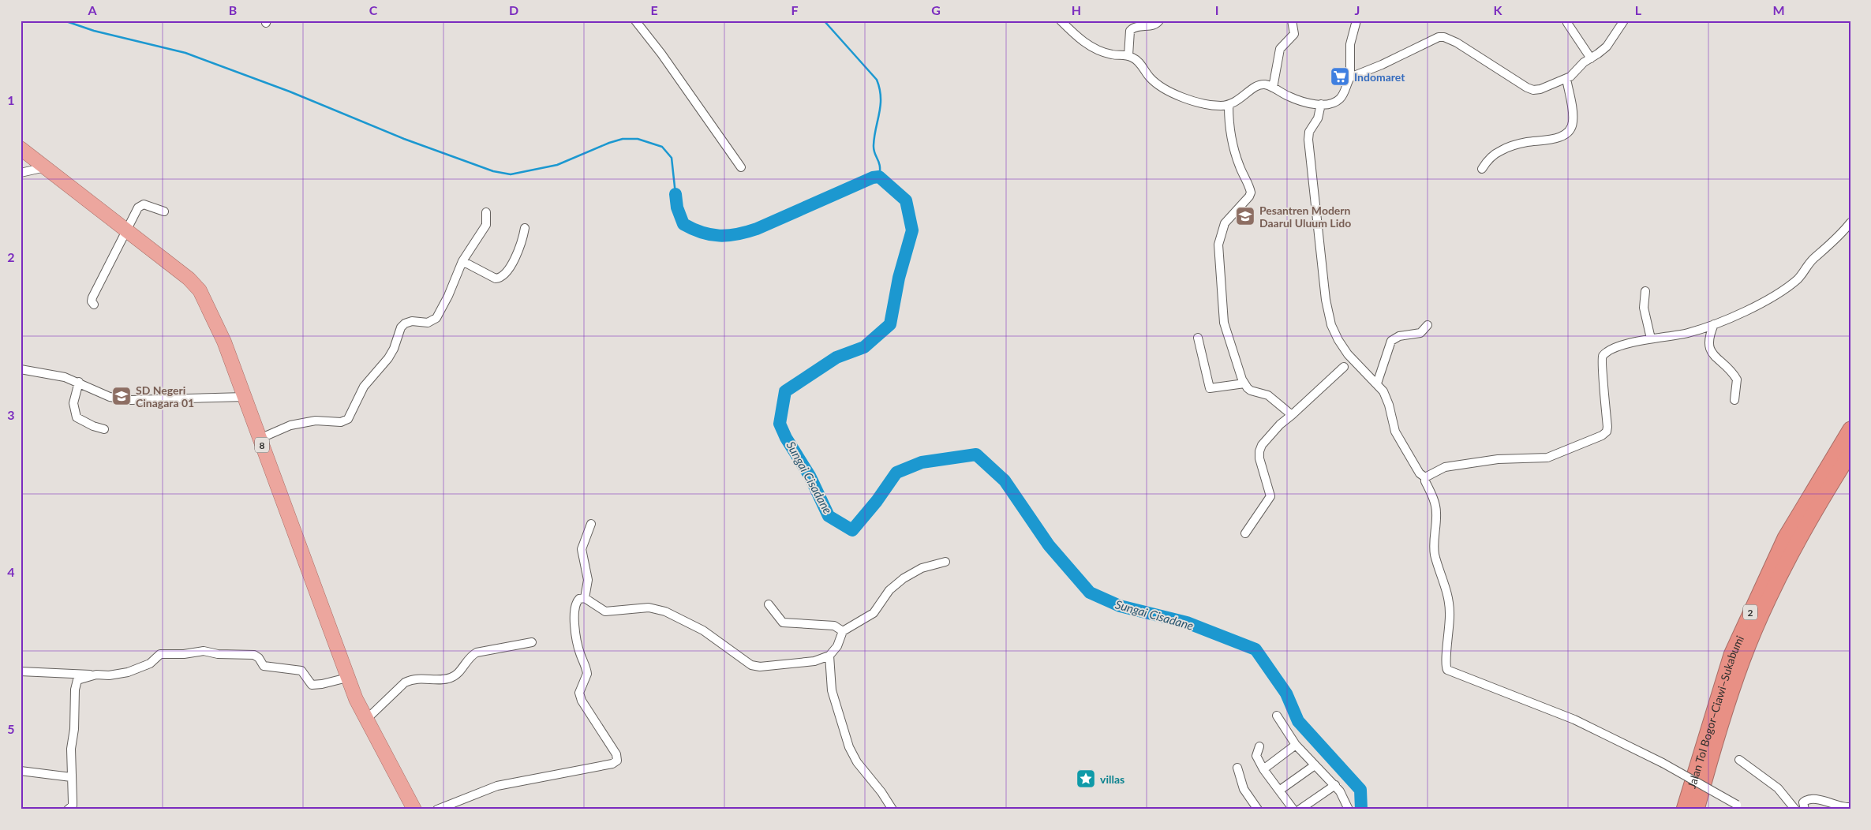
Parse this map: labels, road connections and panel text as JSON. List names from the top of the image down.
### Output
{
  "streets": {
    "highway": ["8", "2", "Jalan Tol Bogor–Ciawi–Sukabumi"]
  },
  "water": ["Sungai Cisadane"],
  "places": {
    "supermarket": ["Indomaret"],
    "school or university": ["Pesantren Modern Daarul Uluum Lido", "SD Negeri Cinagara 01"],
    "place": ["villas"]
  },
  "grid": {
    "columns": [
      "A",
      "B",
      "C",
      "D",
      "E",
      "F",
      "G",
      "H",
      "I",
      "J",
      "K",
      "L",
      "M"
    ],
    "rows": [
      "1",
      "2",
      "3",
      "4",
      "5"
    ]
  }
}
